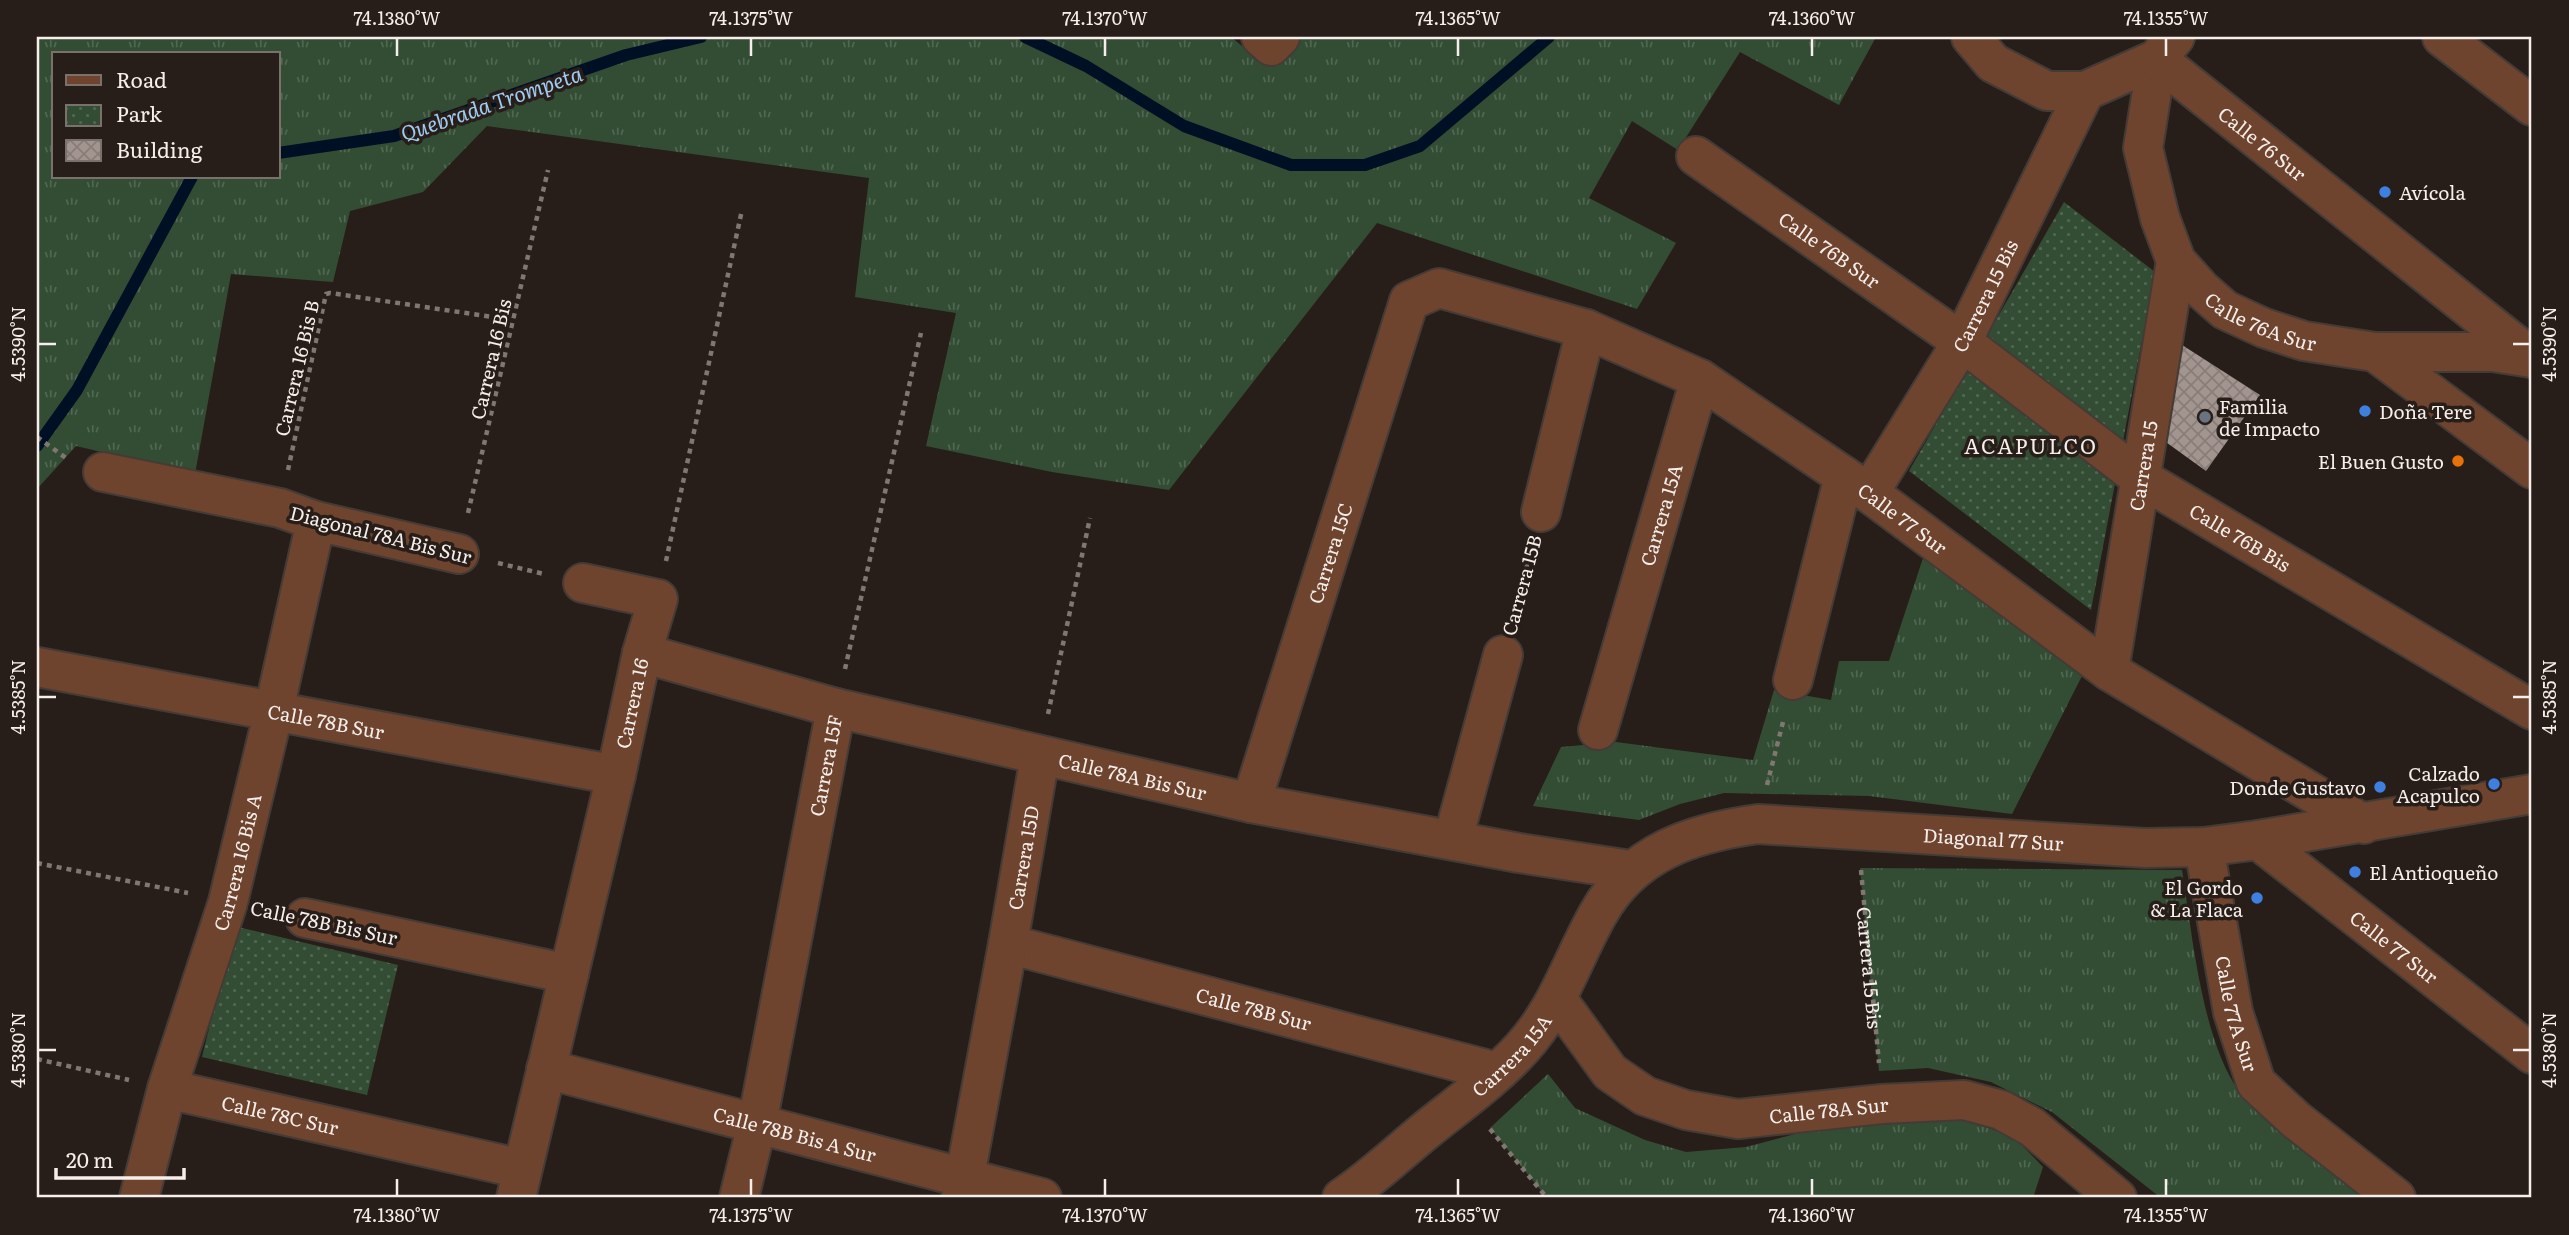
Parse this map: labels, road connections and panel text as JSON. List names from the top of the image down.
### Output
{
  "streets": {
    "street": [
      "Calle 76 Sur",
      "Calle 76B Sur",
      "Carrera 15 Bis",
      "Calle 76A Sur",
      "Carrera 15",
      "Carrera 15A",
      "Calle 77 Sur",
      "Diagonal 78A Bis Sur",
      "Calle 76B Bis",
      "Carrera 15C",
      "Carrera 15B",
      "Carrera 16",
      "Calle 78B Sur",
      "Carrera 15F",
      "Calle 78A Bis Sur",
      "Diagonal 77 Sur",
      "Carrera 15D",
      "Carrera 16 Bis A",
      "Calle 78B Bis Sur",
      "Calle 77A Sur",
      "Calle 78A Sur",
      "Calle 78C Sur",
      "Calle 78B Bis A Sur"
    ],
    "path": ["Carrera 16 Bis", "Carrera 16 Bis B"]
  },
  "crossings": [
    ["Calle 76 Sur", "Calle 76A Sur"],
    ["Calle 76B Sur", "Carrera 15 Bis"],
    ["Calle 76B Sur", "Calle 76B Bis"],
    ["Carrera 15 Bis", "Calle 77 Sur"],
    ["Carrera 15 Bis", "Calle 76B Bis"],
    ["Carrera 15 Bis", "Diagonal 77 Sur"],
    ["Carrera 15 Bis", "Calle 78A Sur"],
    ["Calle 76A Sur", "Carrera 15"],
    ["Carrera 16 Bis", "Carrera 16 Bis B"],
    ["Carrera 16 Bis", "Diagonal 78A Bis Sur"],
    ["Carrera 16 Bis B", "Diagonal 78A Bis Sur"],
    ["Carrera 15", "Calle 77 Sur"],
    ["Carrera 15", "Calle 76B Bis"],
    ["Carrera 15A", "Calle 77 Sur"],
    ["Carrera 15A", "Calle 78B Sur"],
    ["Carrera 15A", "Calle 78A Bis Sur"],
    ["Carrera 15A", "Diagonal 77 Sur"],
    ["Carrera 15A", "Calle 78A Sur"],
    ["Calle 77 Sur", "Carrera 15C"],
    ["Calle 77 Sur", "Carrera 15B"],
    ["Calle 77 Sur", "Diagonal 77 Sur"],
    ["Diagonal 78A Bis Sur", "Carrera 16 Bis A"],
    ["Carrera 15C", "Calle 78A Bis Sur"],
    ["Carrera 15B", "Calle 78A Bis Sur"],
    ["Carrera 16", "Calle 78B Sur"],
    ["Carrera 16", "Calle 78A Bis Sur"],
    ["Carrera 16", "Calle 78B Bis Sur"],
    ["Carrera 16", "Calle 78C Sur"],
    ["Carrera 16", "Calle 78B Bis A Sur"],
    ["Calle 78B Sur", "Carrera 15D"],
    ["Calle 78B Sur", "Carrera 16 Bis A"],
    ["Carrera 15F", "Calle 78A Bis Sur"],
    ["Carrera 15F", "Calle 78B Bis A Sur"],
    ["Calle 78A Bis Sur", "Diagonal 77 Sur"],
    ["Calle 78A Bis Sur", "Carrera 15D"],
    ["Diagonal 77 Sur", "Calle 77A Sur"],
    ["Carrera 15D", "Calle 78B Bis A Sur"],
    ["Carrera 16 Bis A", "Calle 78B Bis Sur"],
    ["Carrera 16 Bis A", "Calle 78C Sur"]
  ],
  "districts": ["ACAPULCO"],
  "water": ["Quebrada Trompeta"],
  "places": [
    "Avícola",
    "Doña Tere",
    "Familia de Impacto",
    "El Buen Gusto",
    "Calzado Acapulco",
    "Donde Gustavo",
    "El Antioqueño",
    "El Gordo & La Flaca"
  ],
  "legend": ["Road", "Park", "Building"],
  "scale_bar": "20 m",
  "coordinates": [
    "74.1380°W",
    "74.1375°W",
    "74.1370°W",
    "74.1365°W",
    "74.1360°W",
    "74.1355°W",
    "4.5390°N",
    "4.5385°N",
    "4.5380°N"
  ]
}
